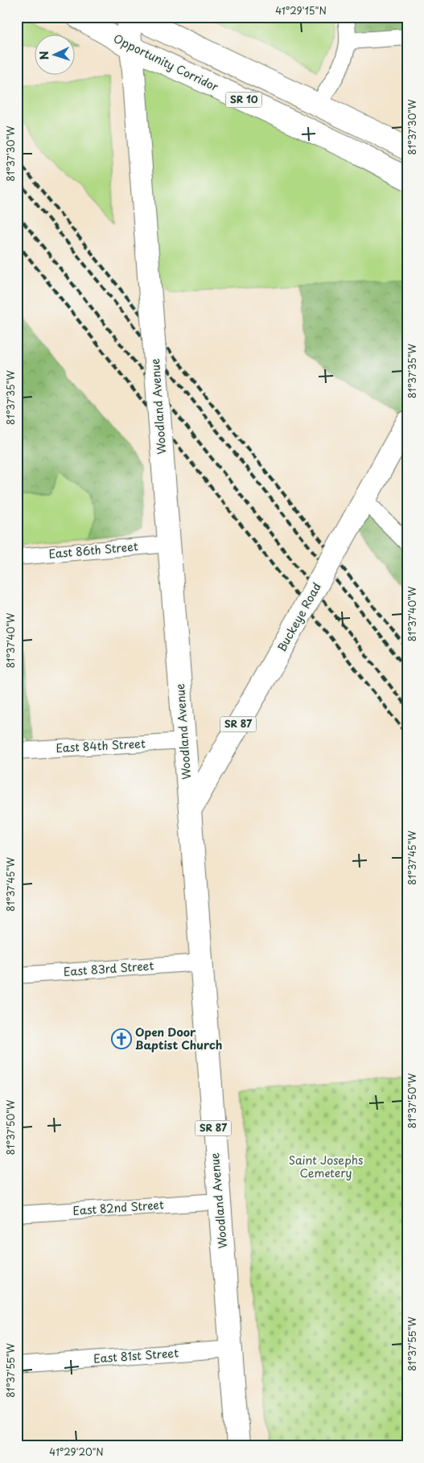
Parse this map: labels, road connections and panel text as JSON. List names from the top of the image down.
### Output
{
  "streets": {
    "main road": [
      "Opportunity Corridor",
      "SR 10",
      "Woodland Avenue",
      "Buckeye Road",
      "SR 87"
    ],
    "street": [
      "East 86th Street",
      "East 84th Street",
      "East 83rd Street",
      "East 82nd Street",
      "East 81st Street"
    ]
  },
  "crossings": [
    ["Opportunity Corridor", "Woodland Avenue"],
    ["Woodland Avenue", "East 86th Street"],
    ["Woodland Avenue", "Buckeye Road"],
    ["Woodland Avenue", "East 84th Street"],
    ["Woodland Avenue", "East 83rd Street"],
    ["Woodland Avenue", "East 82nd Street"],
    ["Woodland Avenue", "East 81st Street"]
  ],
  "parks": ["Saint Josephs Cemetery"],
  "places": {
    "church": ["Open Door Baptist Church"]
  },
  "north": "left",
  "coordinates": [
    "41°29'15\"N",
    "81°37'30\"W",
    "81°37'35\"W",
    "81°37'40\"W",
    "81°37'45\"W",
    "81°37'50\"W",
    "81°37'55\"W",
    "41°29'20\"N"
  ]
}
